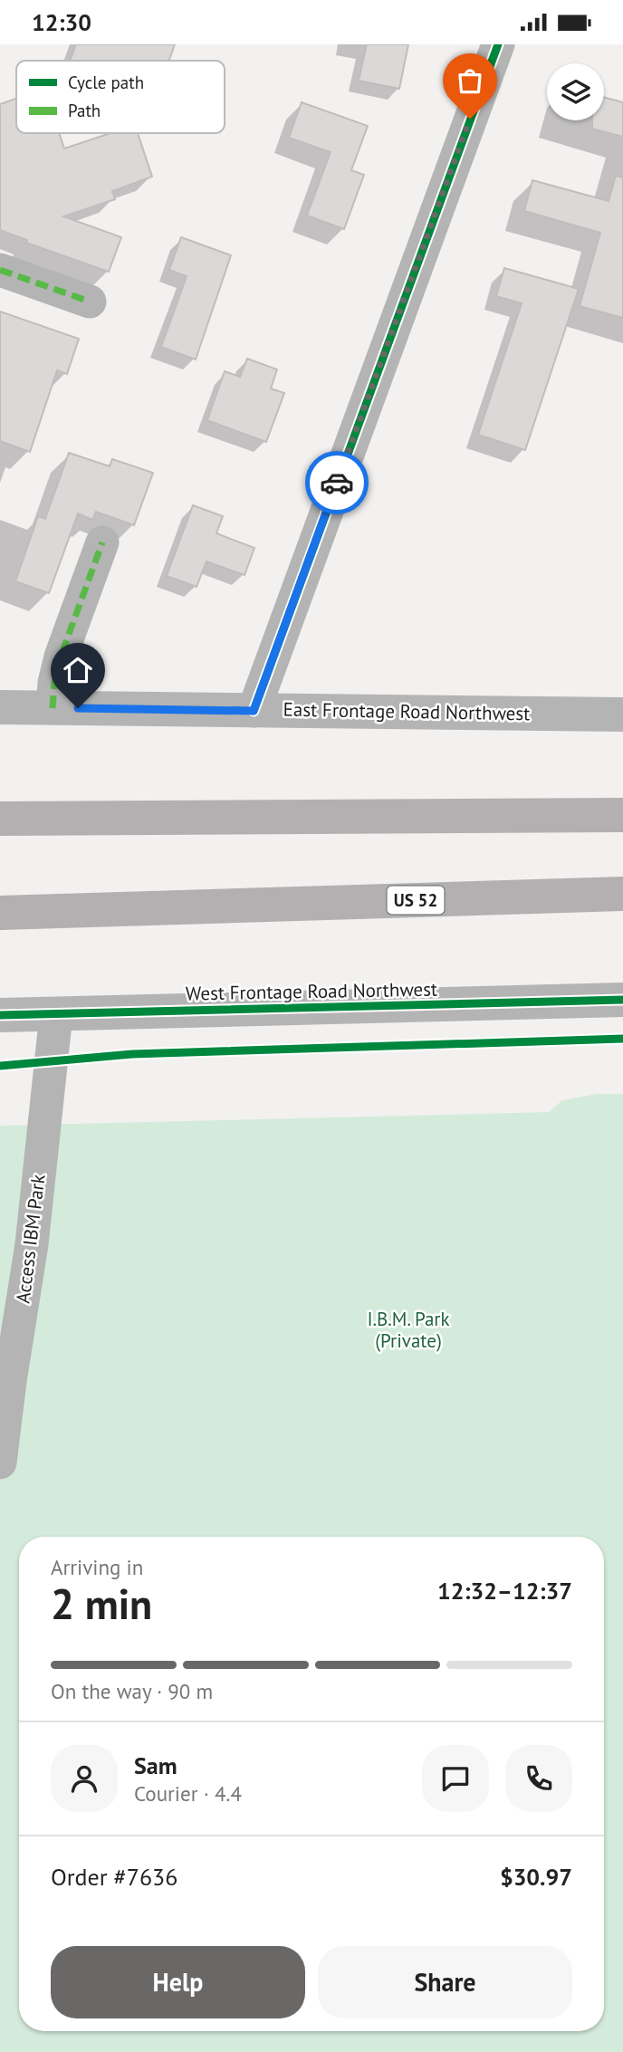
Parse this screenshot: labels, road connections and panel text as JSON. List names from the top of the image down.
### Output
{
  "streets": {
    "highway": ["US 52"],
    "street": ["East Frontage Road Northwest", "West Frontage Road Northwest", "Access IBM Park"]
  },
  "crossings": [
    ["West Frontage Road Northwest", "Access IBM Park"]
  ],
  "parks": ["I.B.M. Park (Private)"],
  "legend": ["Cycle path", "Path"],
  "page": {
    "status": "12:30",
    "heading": ["2 min", "Arriving in", "12:32–12:37"],
    "panel": [
      "Sam",
      "Courier · 4.4",
      "Order #7636",
      "$30.97"
    ],
    "bar": "On the way · 90 m",
    "buttons": ["Help", "Share"]
  }
}
